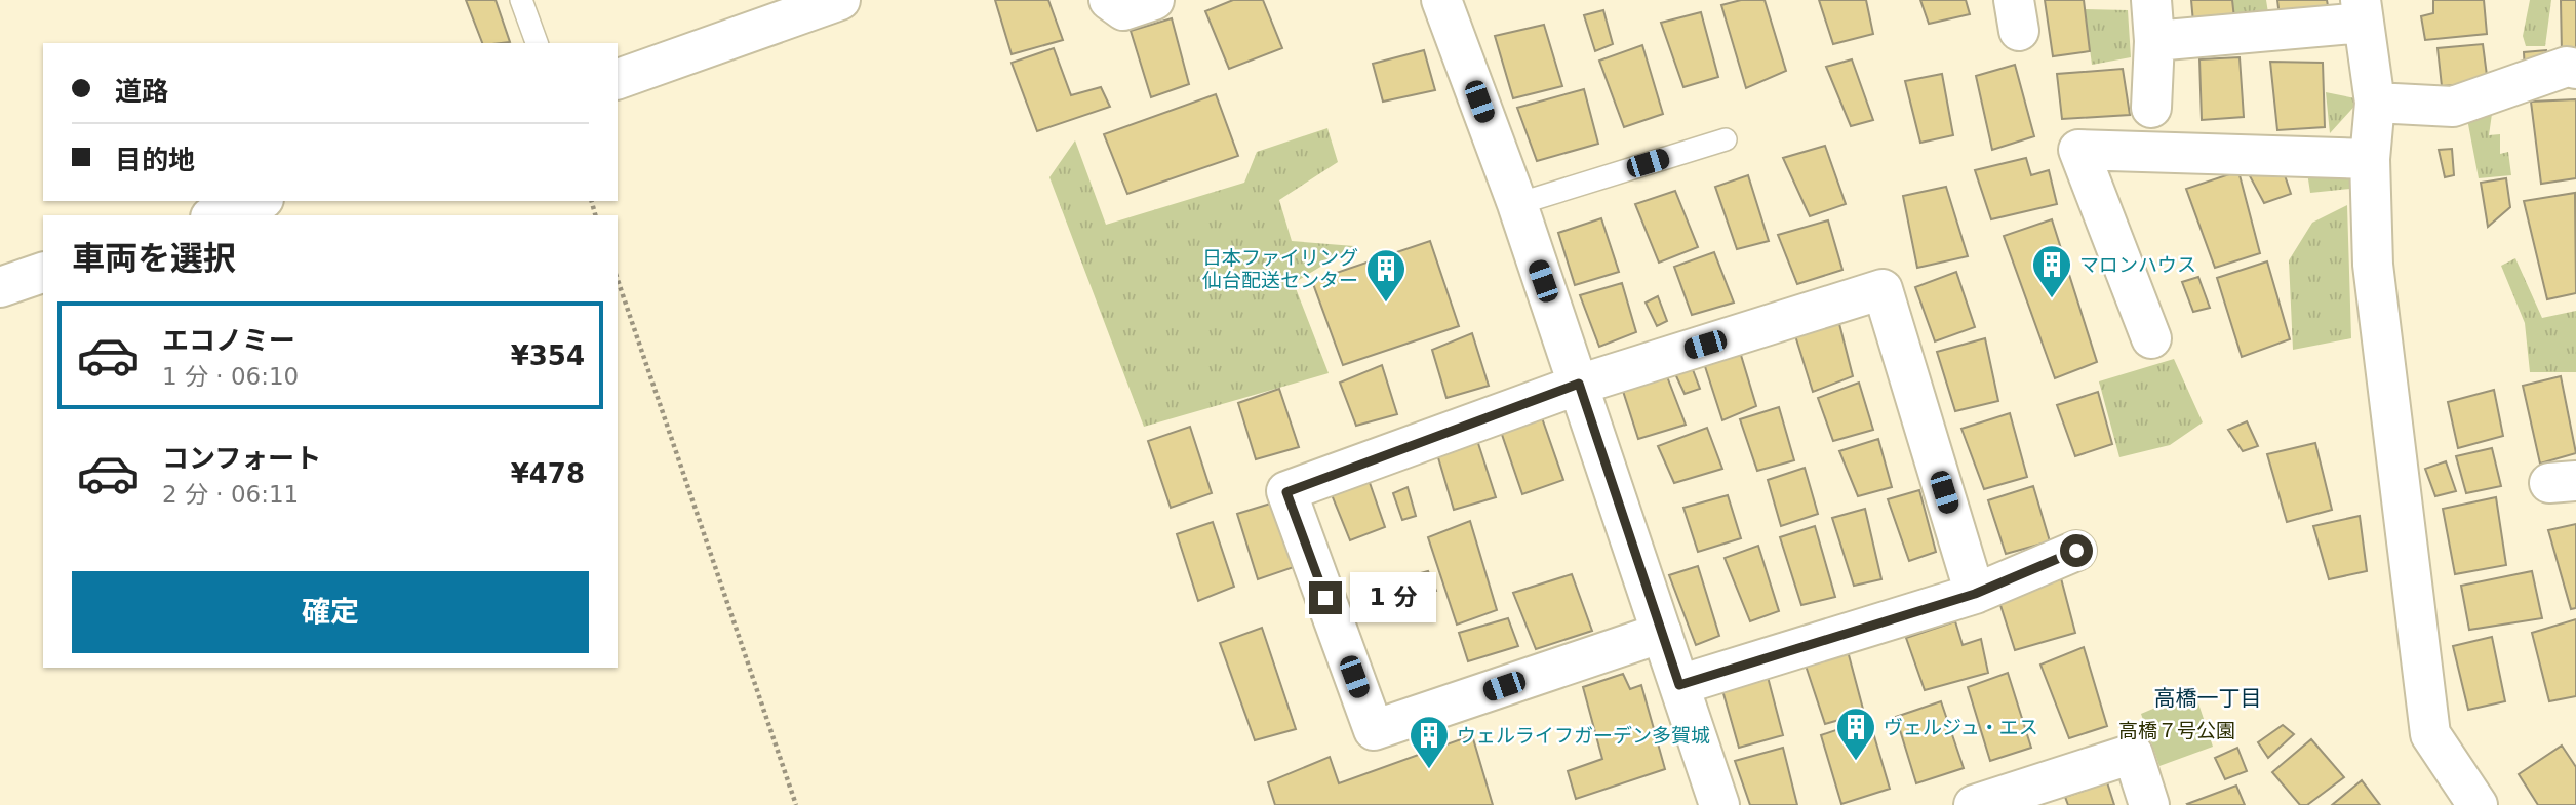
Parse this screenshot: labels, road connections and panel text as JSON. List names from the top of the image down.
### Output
{
  "districts": ["高橋一丁目"],
  "parks": ["高橋７号公園"],
  "places": {
    "building": [
      "マロンハウス",
      "日本ファイリング 仙台配送センター",
      "ヴェルジュ・エス",
      "ウェルライフガーデン多賀城"
    ]
  },
  "page": {
    "banner": ["道路", "目的地"],
    "heading": "車両を選択",
    "list": [
      {
        "name": "エコノミー",
        "note": "1 分 · 06:10",
        "value": "¥354"
      },
      {
        "name": "コンフォート",
        "note": "2 分 · 06:11",
        "value": "¥478"
      }
    ],
    "buttons": "確定",
    "bubble": "1 分"
  }
}
